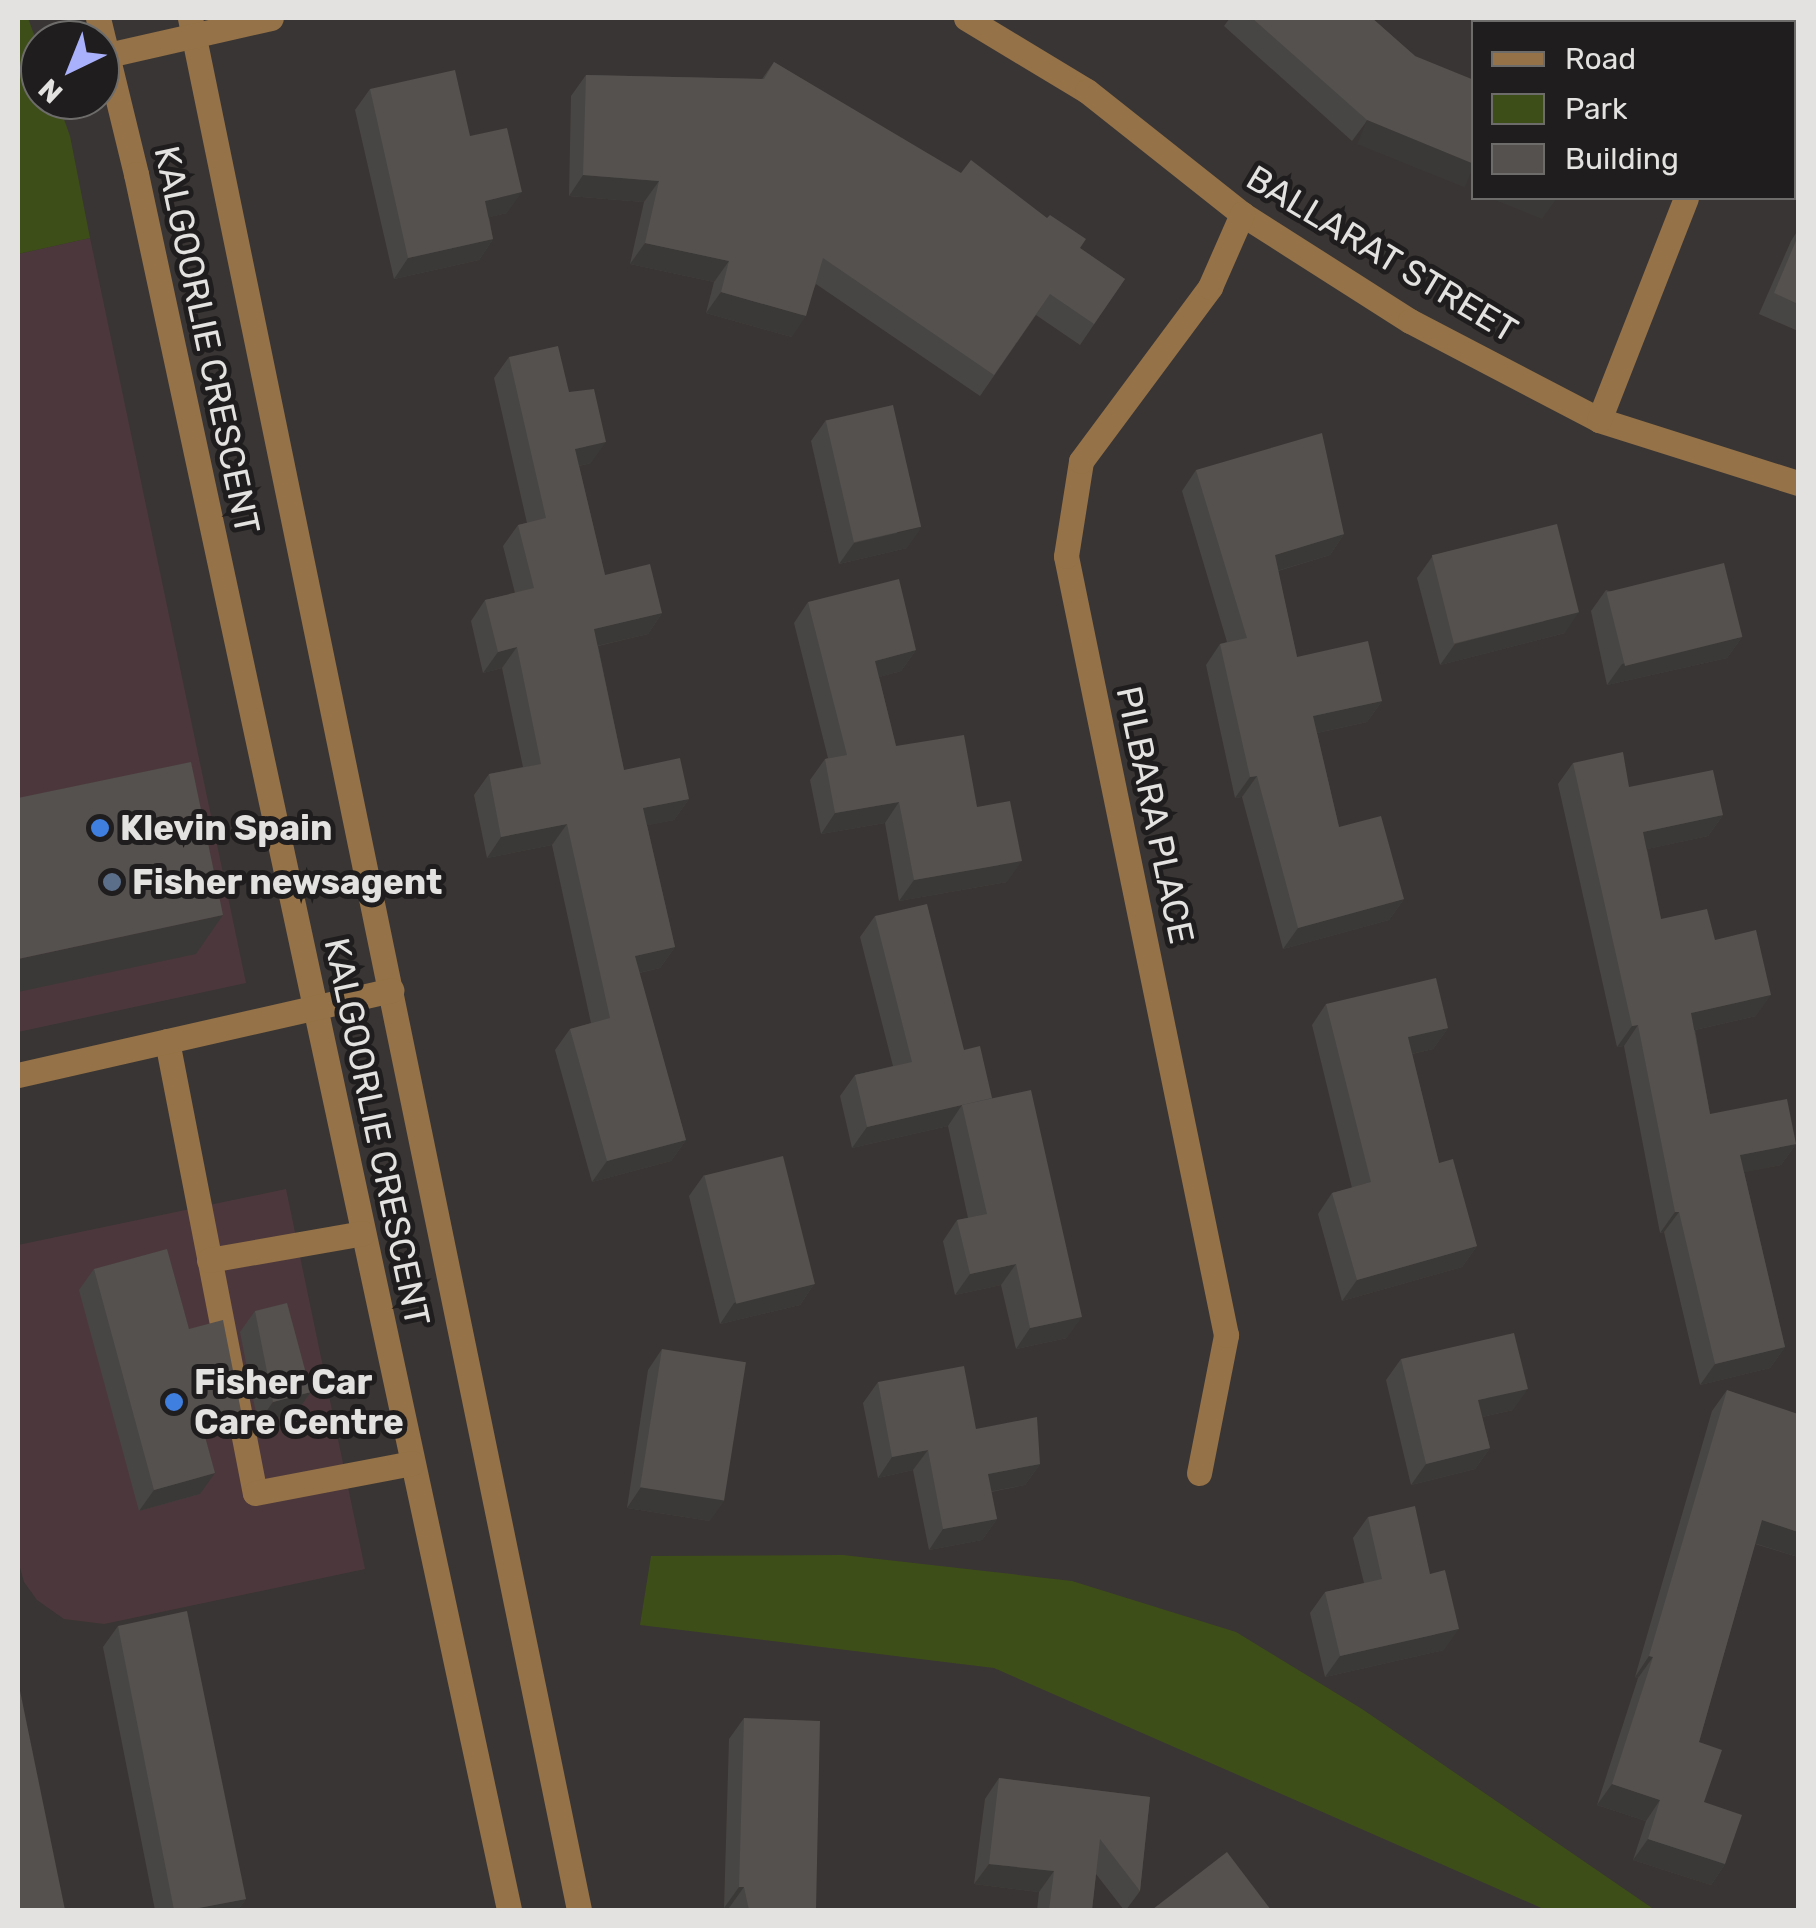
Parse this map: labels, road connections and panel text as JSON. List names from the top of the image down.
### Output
{
  "streets": {
    "street": ["BALLARAT STREET", "KALGOORLIE CRESCENT", "PILBARA PLACE"]
  },
  "crossings": [
    ["BALLARAT STREET", "PILBARA PLACE"]
  ],
  "places": ["Klevin Spain", "Fisher newsagent", "Fisher Car Care Centre"],
  "legend": ["Road", "Park", "Building"],
  "north": "bottom left"
}
